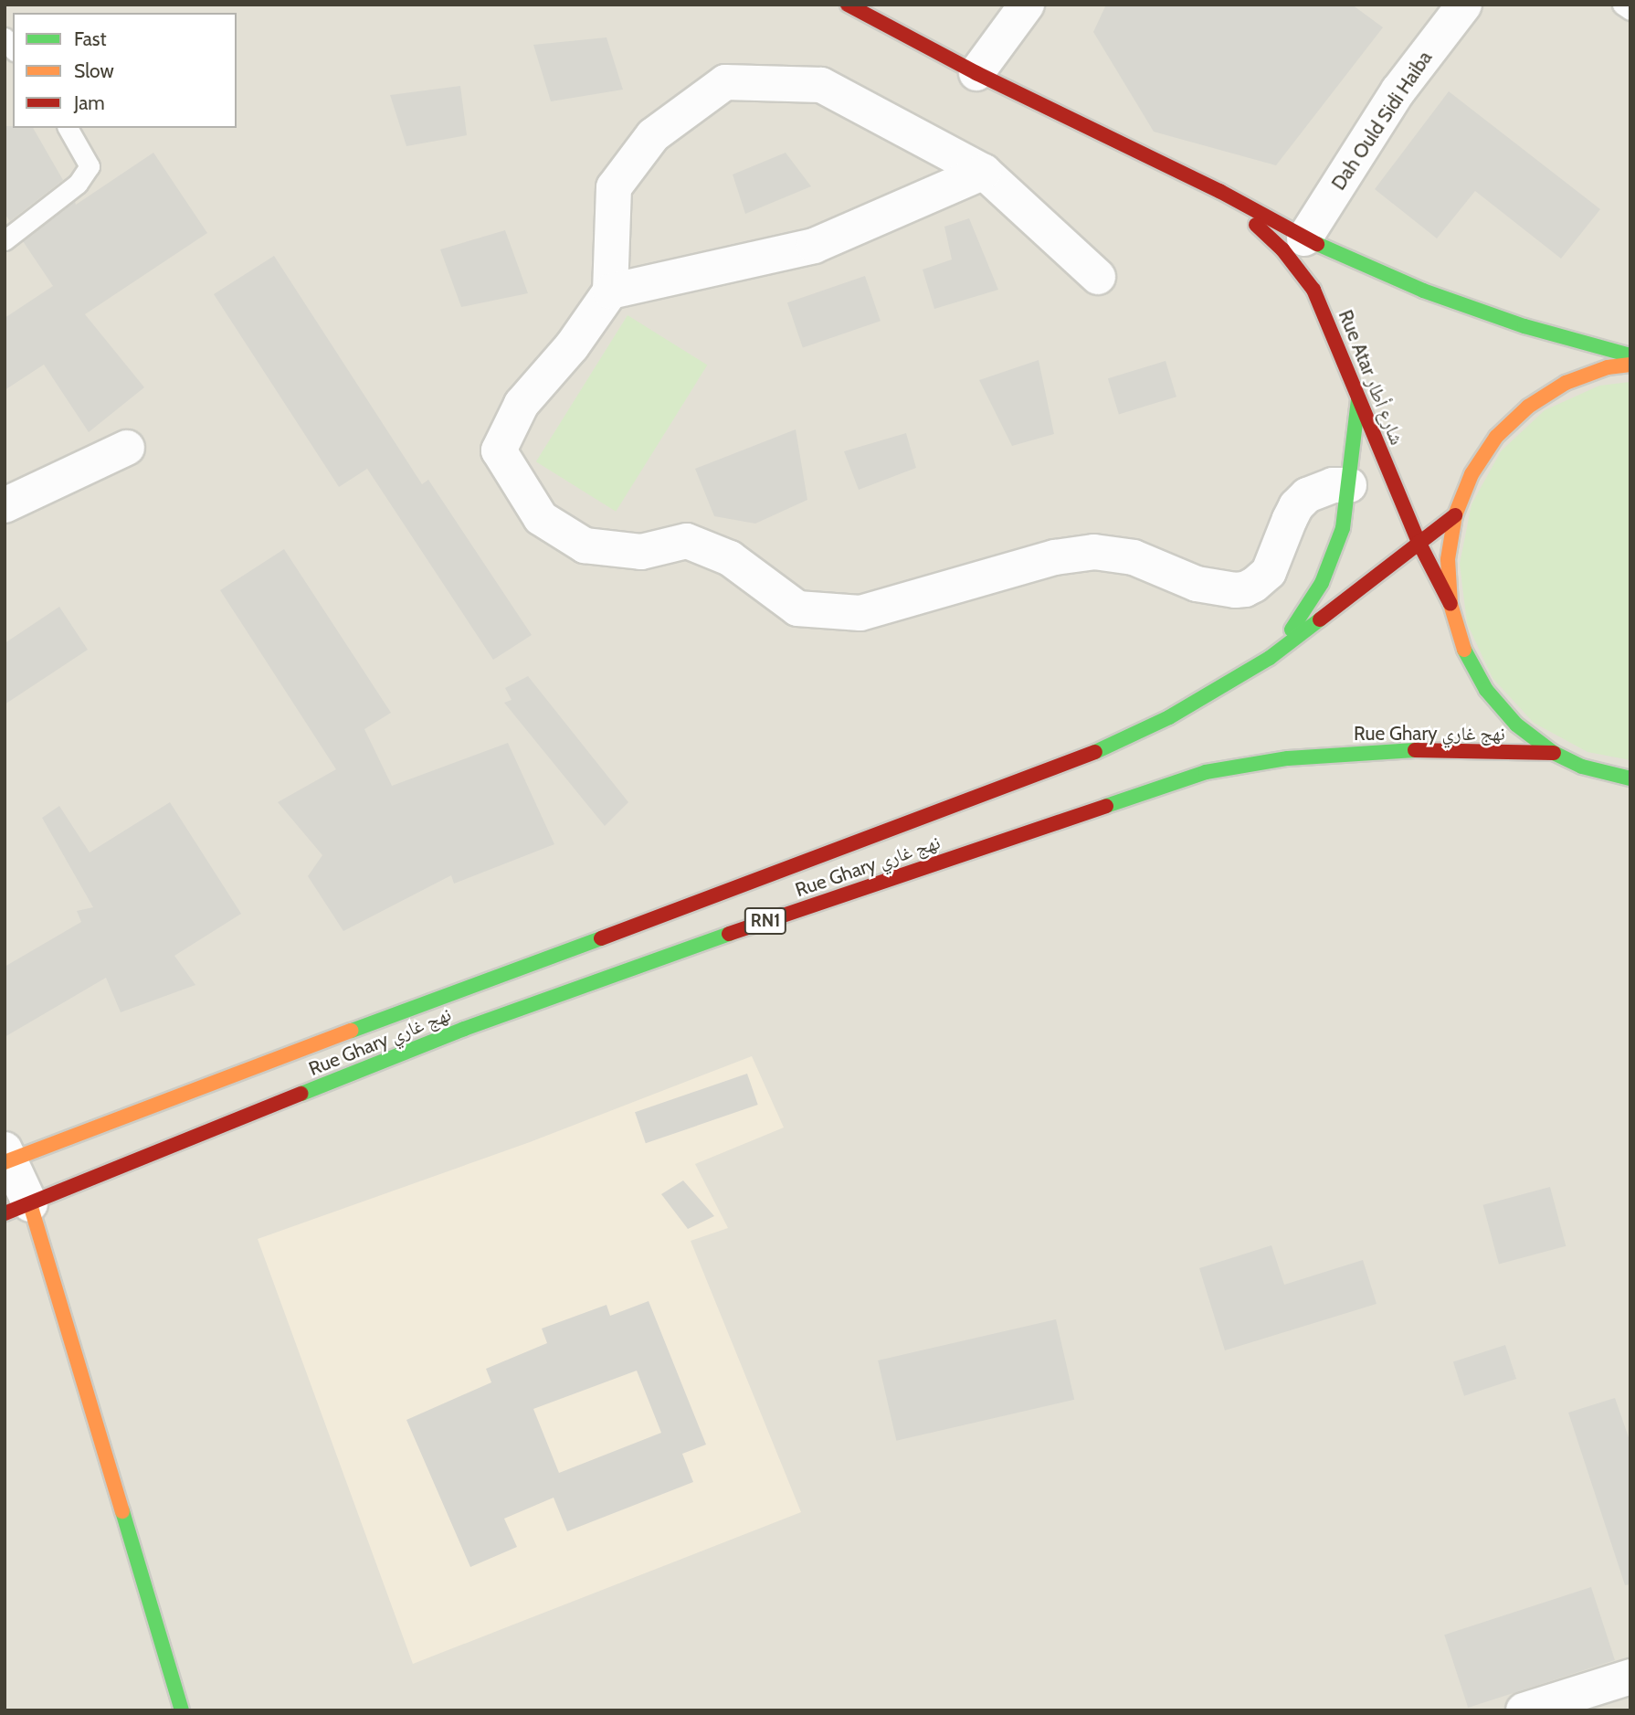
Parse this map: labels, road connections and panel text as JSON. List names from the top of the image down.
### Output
{
  "streets": {
    "main road": ["Rue Atar شارع أطار", "Rue Ghary نهج غاري", "RN1"],
    "street": ["Dah Ould Sidi Haiba"]
  },
  "crossings": [
    ["Dah Ould Sidi Haiba", "Rue Atar شارع أطار"],
    ["Rue Atar شارع أطار", "Rue Ghary نهج غاري"]
  ],
  "legend": ["Fast", "Slow", "Jam"]
}
